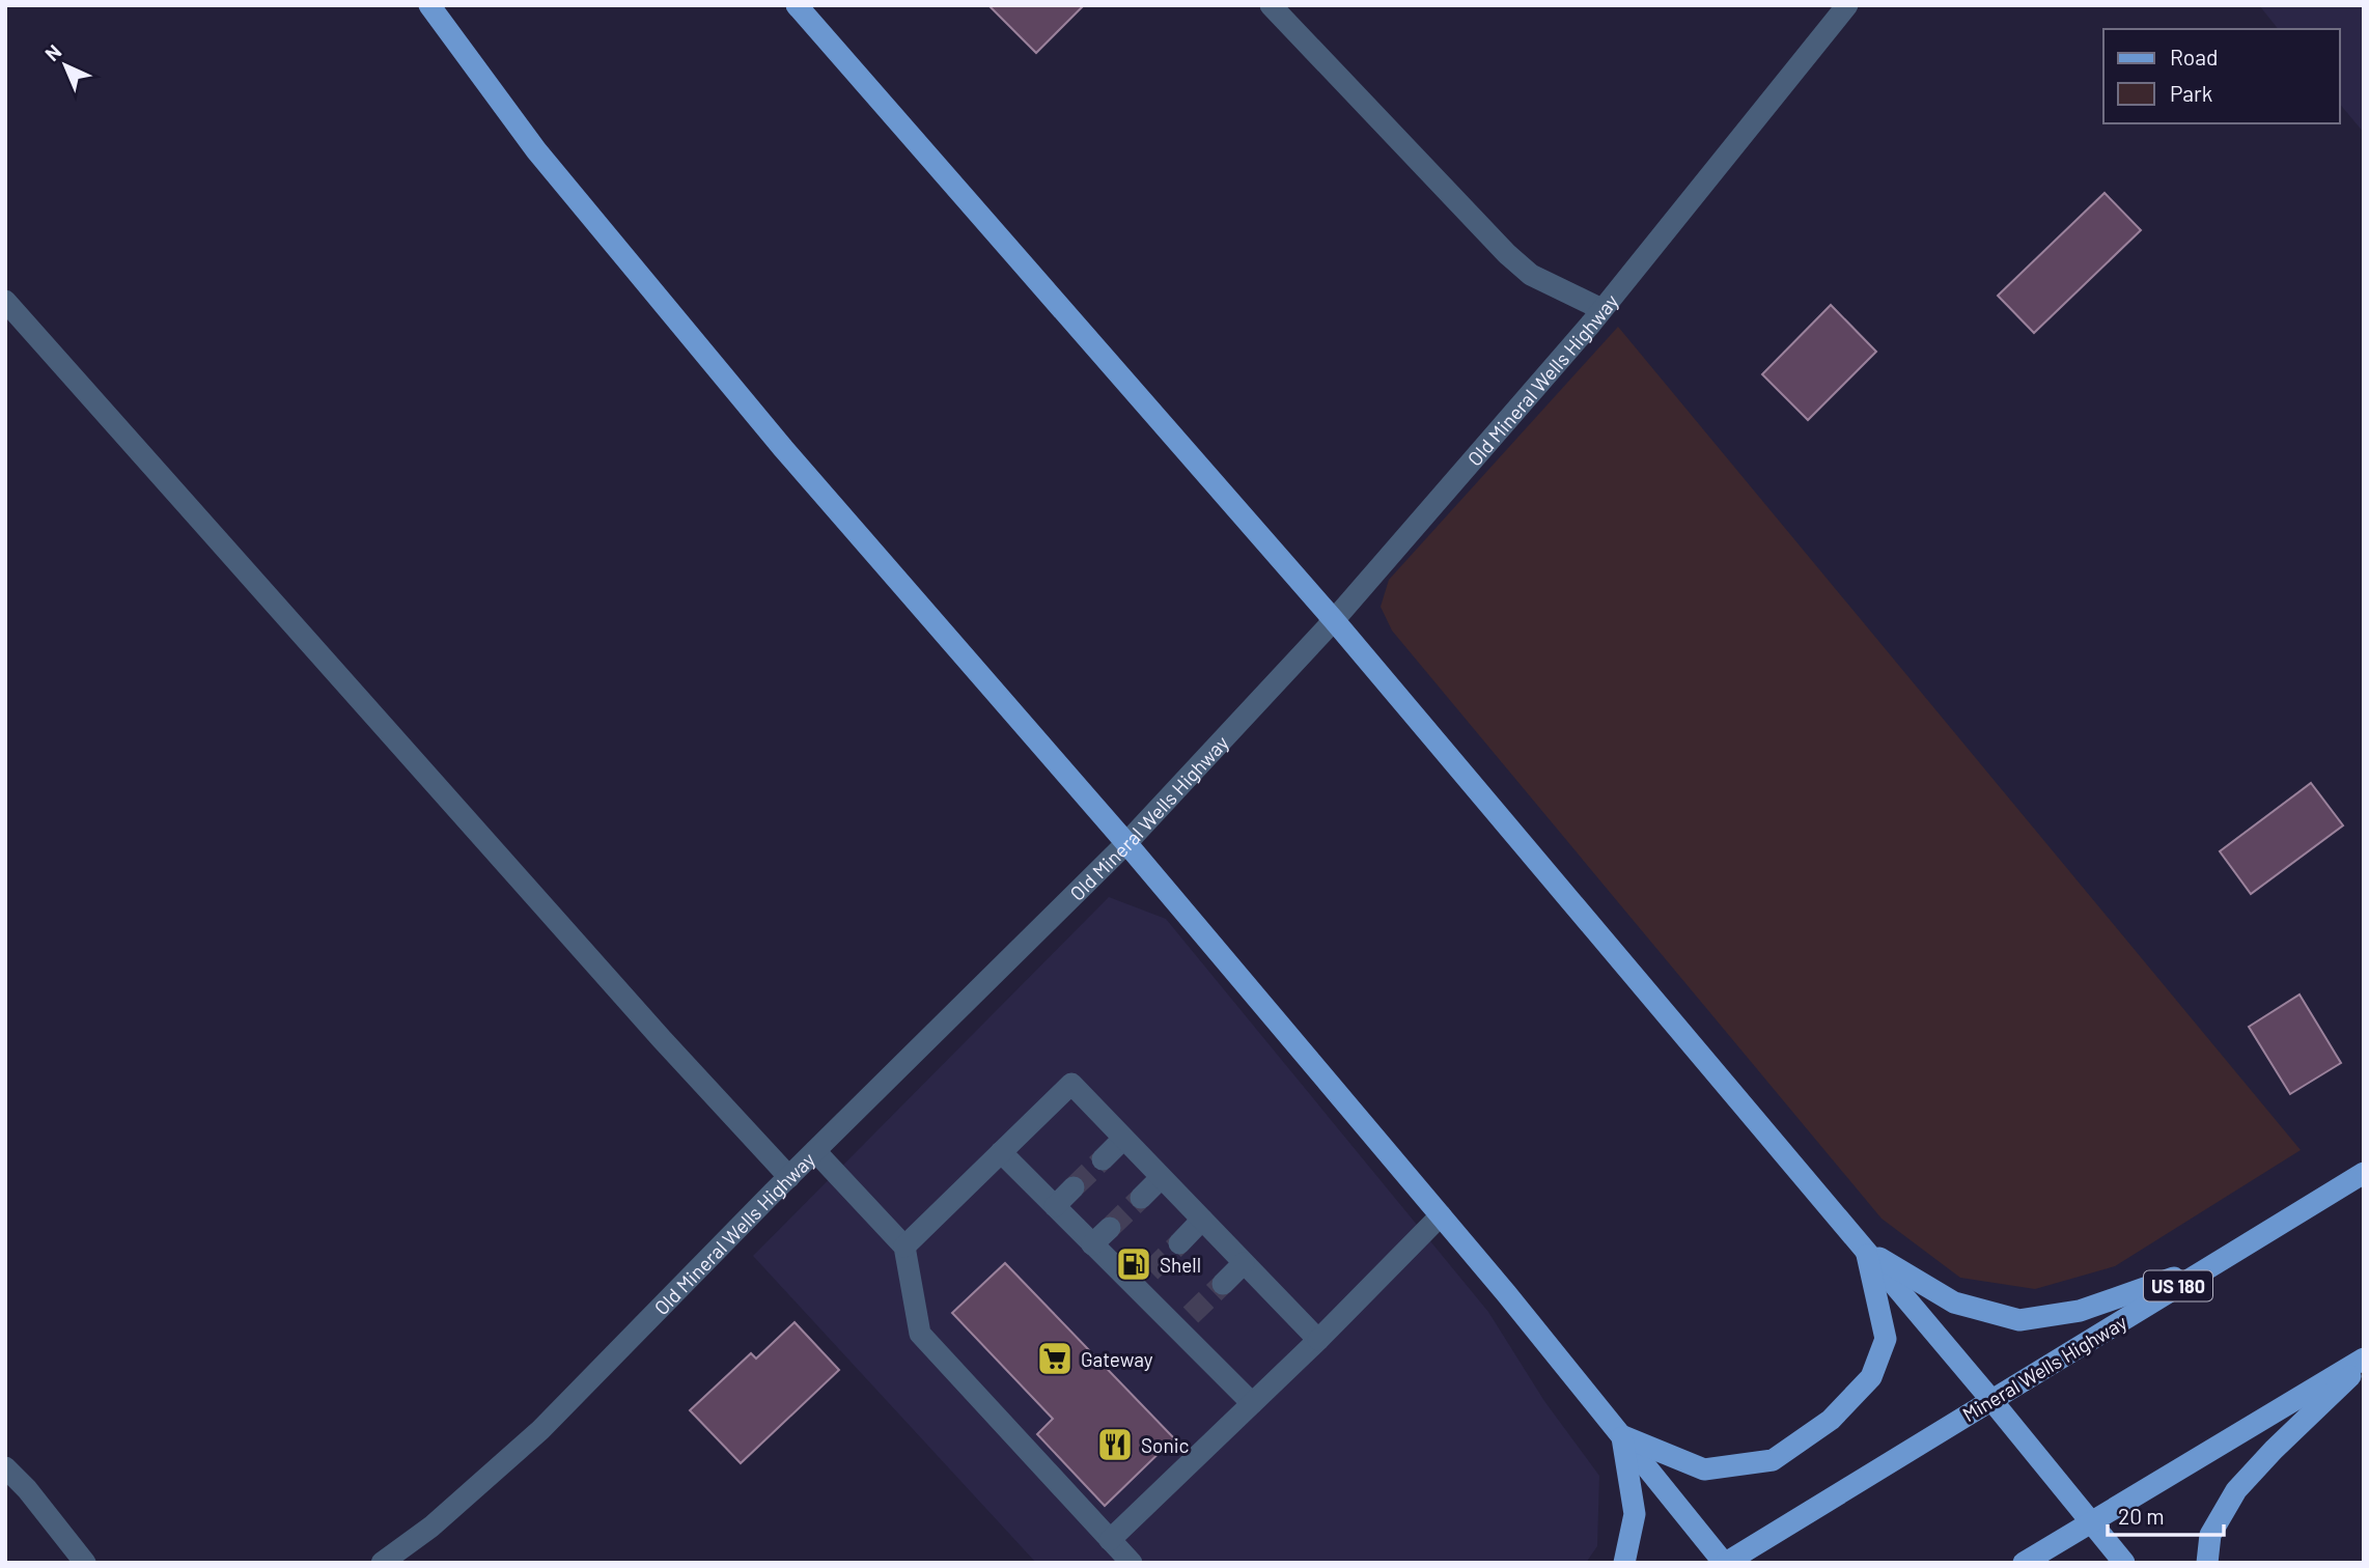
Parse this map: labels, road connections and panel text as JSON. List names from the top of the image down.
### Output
{
  "streets": {
    "main road": ["US 180", "Mineral Wells Highway"],
    "street": ["Old Mineral Wells Highway"]
  },
  "places": {
    "fuel station": ["Shell"],
    "supermarket": ["Gateway"],
    "restaurant": ["Sonic"]
  },
  "legend": ["Road", "Park"],
  "scale_bar": "20 m",
  "north": "top left"
}
